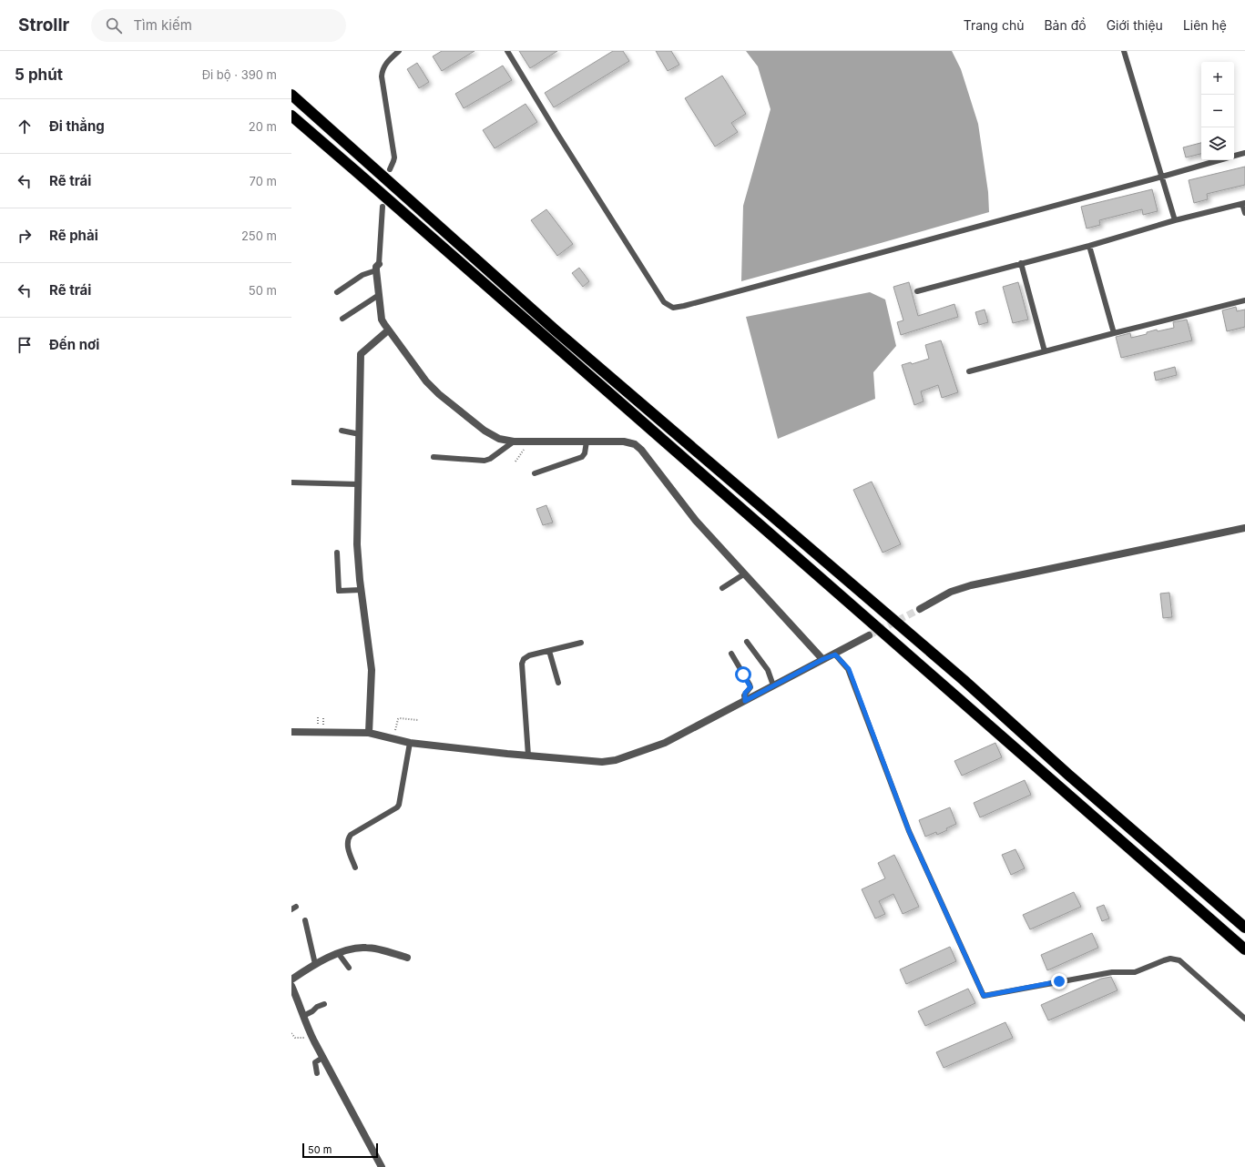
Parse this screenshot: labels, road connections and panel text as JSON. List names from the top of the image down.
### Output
{
  "scale_bar": "50 m",
  "page": {
    "header": "Strollr",
    "search": "Tìm kiếm",
    "nav": [
      "Trang chủ",
      "Bản đồ",
      "Giới thiệu",
      "Liên hệ"
    ],
    "heading": ["5 phút", "Đi bộ · 390 m"],
    "map_buttons": ["+", "−"],
    "list": [
      ["Đi thẳng", "20 m"],
      ["Rẽ trái", "70 m"],
      ["Rẽ phải", "250 m"],
      ["Rẽ trái", "50 m"],
      "Đến nơi"
    ],
    "scale": "50 m"
  }
}
